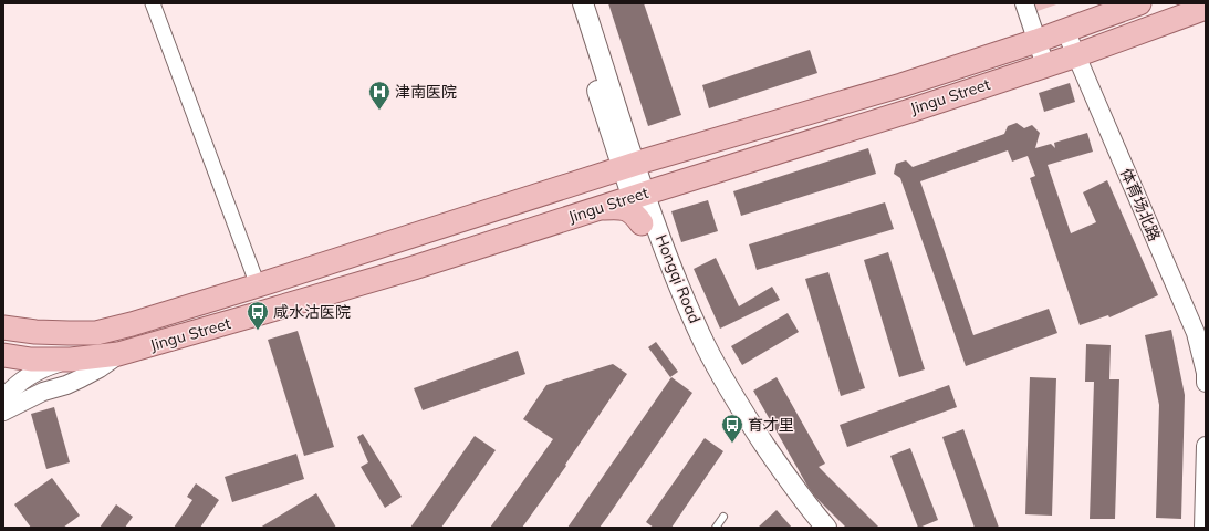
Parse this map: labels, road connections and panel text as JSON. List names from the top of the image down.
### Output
{
  "streets": {
    "main road": ["Jingu Street", "Hongqi Road"],
    "street": ["体育场北路"]
  },
  "crossings": [
    ["Jingu Street", "体育场北路"],
    ["Jingu Street", "Hongqi Road"]
  ],
  "places": {
    "hospital": ["津南医院"],
    "bus stop": ["咸水沽医院", "育才里"]
  }
}
